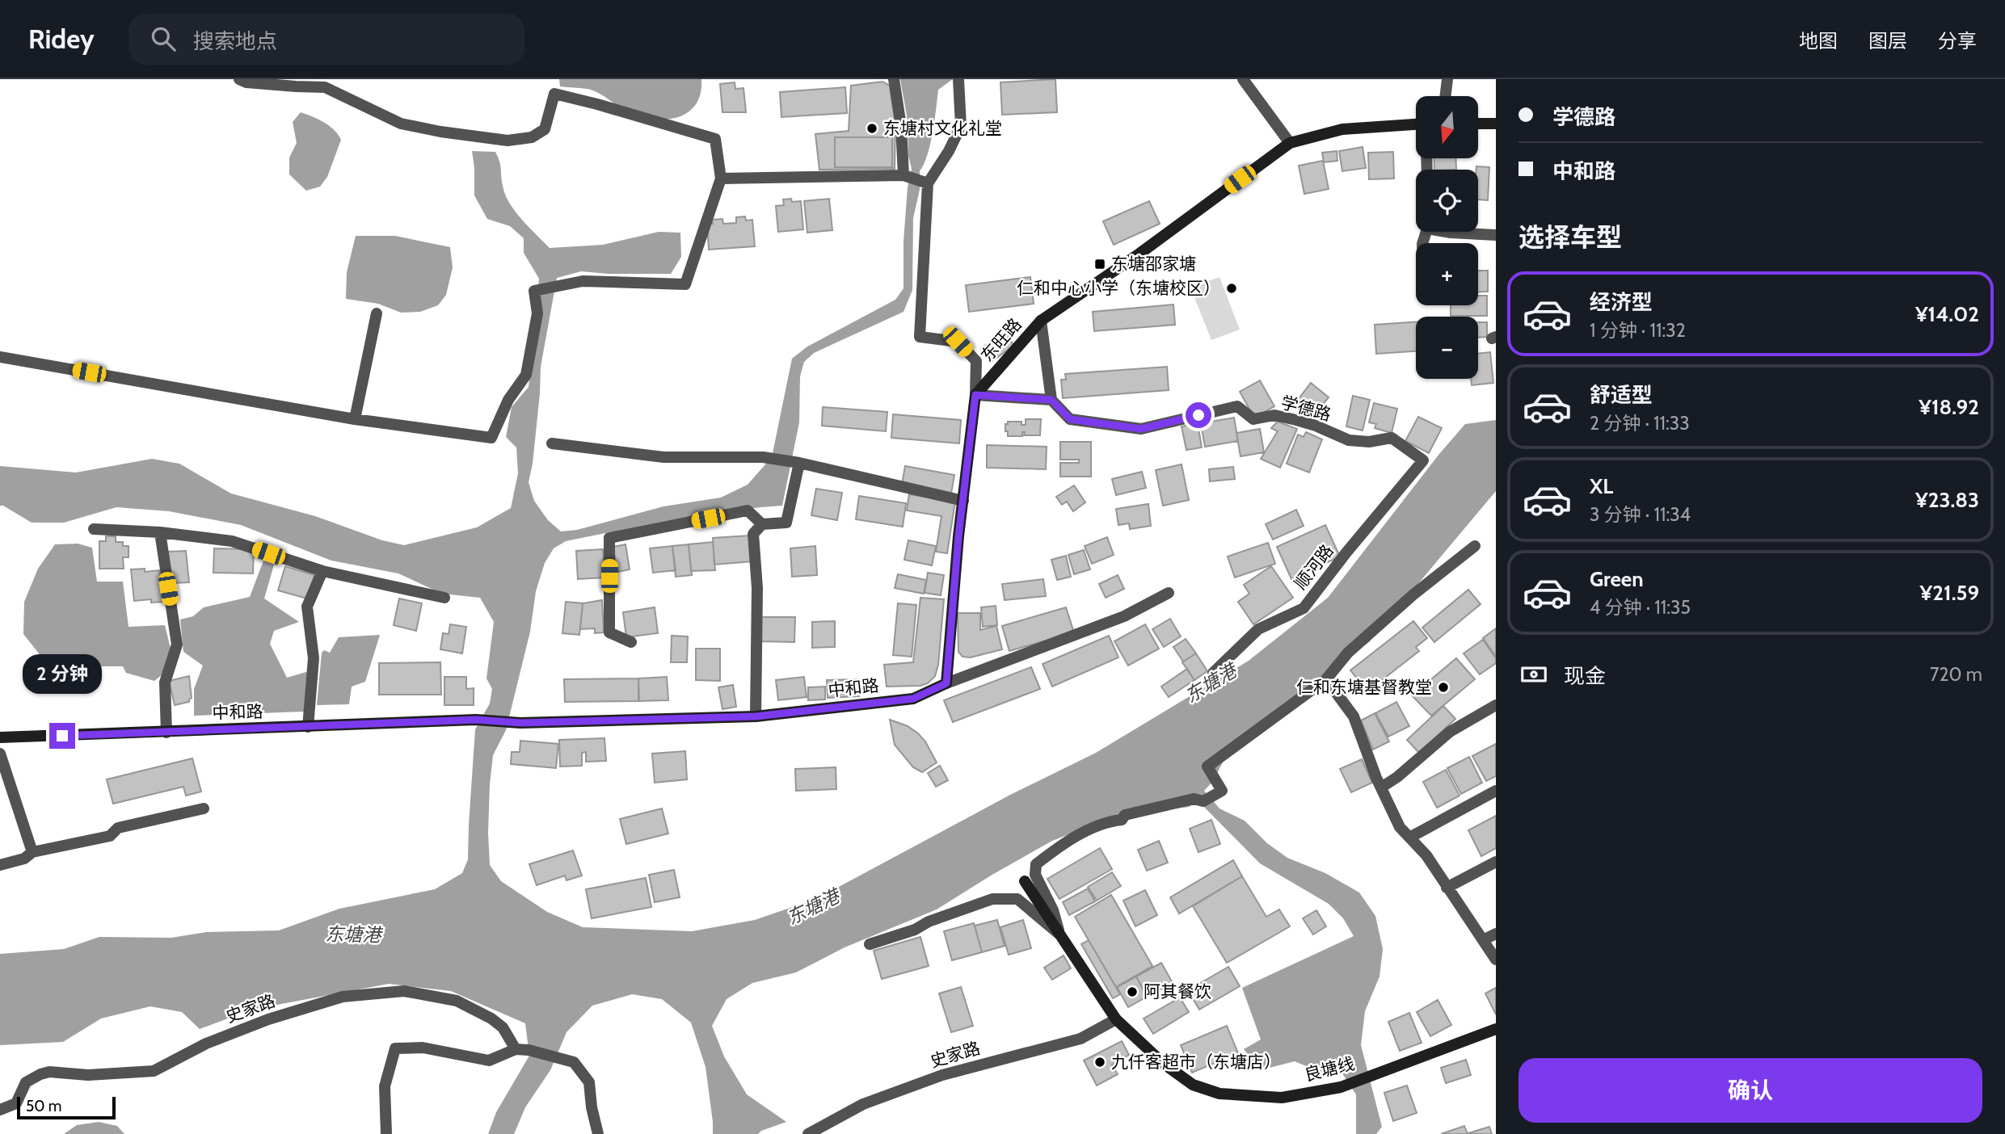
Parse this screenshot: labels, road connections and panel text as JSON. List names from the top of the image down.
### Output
{
  "streets": {
    "street": [
      "东旺路",
      "学德路",
      "顺河路",
      "中和路",
      "史家路",
      "良塘线"
    ]
  },
  "crossings": [
    ["学德路", "顺河路"],
    ["史家路", "良塘线"]
  ],
  "water": ["东塘港"],
  "places": {
    "other": [
      "东塘村文化礼堂",
      "仁和中心小学（东塘校区）",
      "仁和东塘基督教堂",
      "阿其餐饮",
      "九仟客超市（东塘店）"
    ],
    "transit": ["东塘邵家塘"]
  },
  "scale_bar": "50 m",
  "north": "bottom",
  "page": {
    "header": "Ridey",
    "search": "搜索地点",
    "nav": ["地图", "图层", "分享"],
    "banner": ["学德路", "中和路"],
    "map_buttons": ["+", "−"],
    "heading": "选择车型",
    "list": [
      {
        "name": "经济型",
        "note": "1 分钟 · 11:32",
        "value": "¥14.02"
      },
      {
        "name": "舒适型",
        "note": "2 分钟 · 11:33",
        "value": "¥18.92"
      },
      {
        "name": "XL",
        "note": "3 分钟 · 11:34",
        "value": "¥23.83"
      },
      {
        "name": "Green",
        "note": "4 分钟 · 11:35",
        "value": "¥21.59"
      }
    ],
    "pay": ["现金", "720 m"],
    "bubble": "2 分钟",
    "buttons": "确认",
    "scale": "50 m"
  }
}
